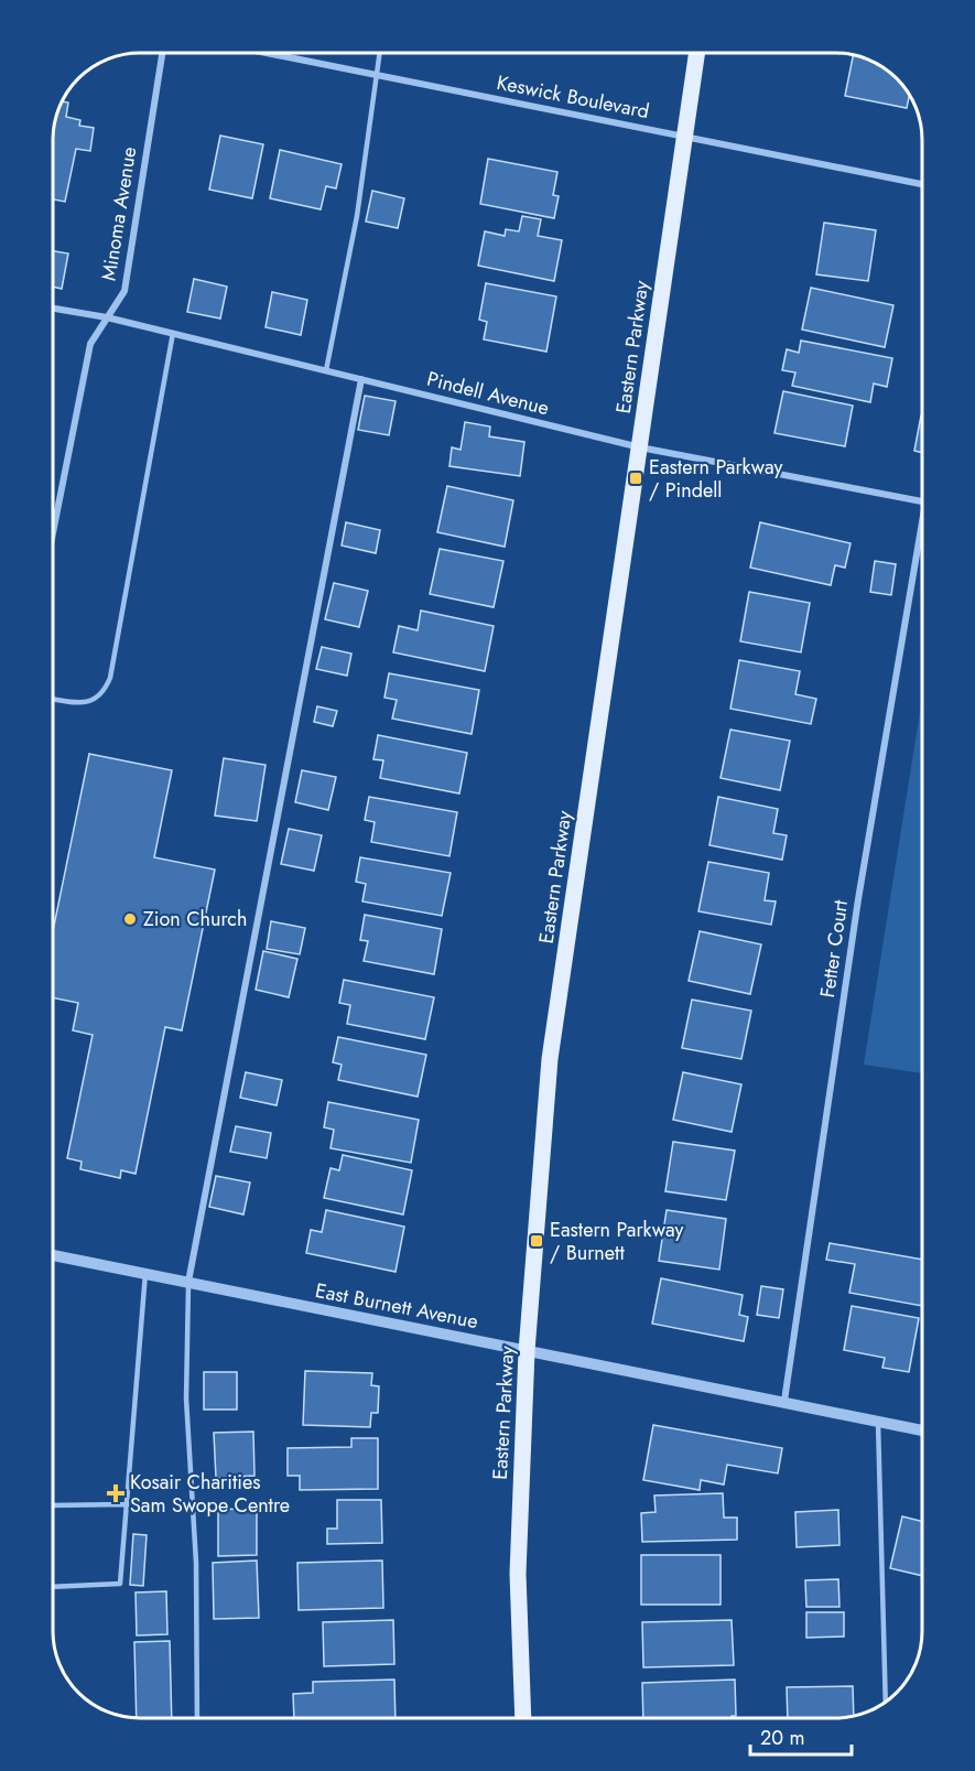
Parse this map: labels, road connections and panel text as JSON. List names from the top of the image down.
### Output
{
  "streets": {
    "main road": ["Eastern Parkway"],
    "street": [
      "Keswick Boulevard",
      "Minoma Avenue",
      "Pindell Avenue",
      "Fetter Court",
      "East Burnett Avenue"
    ]
  },
  "crossings": [
    ["Keswick Boulevard", "Eastern Parkway"],
    ["Minoma Avenue", "Pindell Avenue"],
    ["Eastern Parkway", "Pindell Avenue"],
    ["Eastern Parkway", "East Burnett Avenue"],
    ["Fetter Court", "East Burnett Avenue"]
  ],
  "places": {
    "transit": ["Eastern Parkway / Pindell", "Eastern Parkway / Burnett"],
    "other": ["Zion Church"],
    "health": ["Kosair Charities Sam Swope Centre"]
  },
  "scale_bar": "20 m"
}
